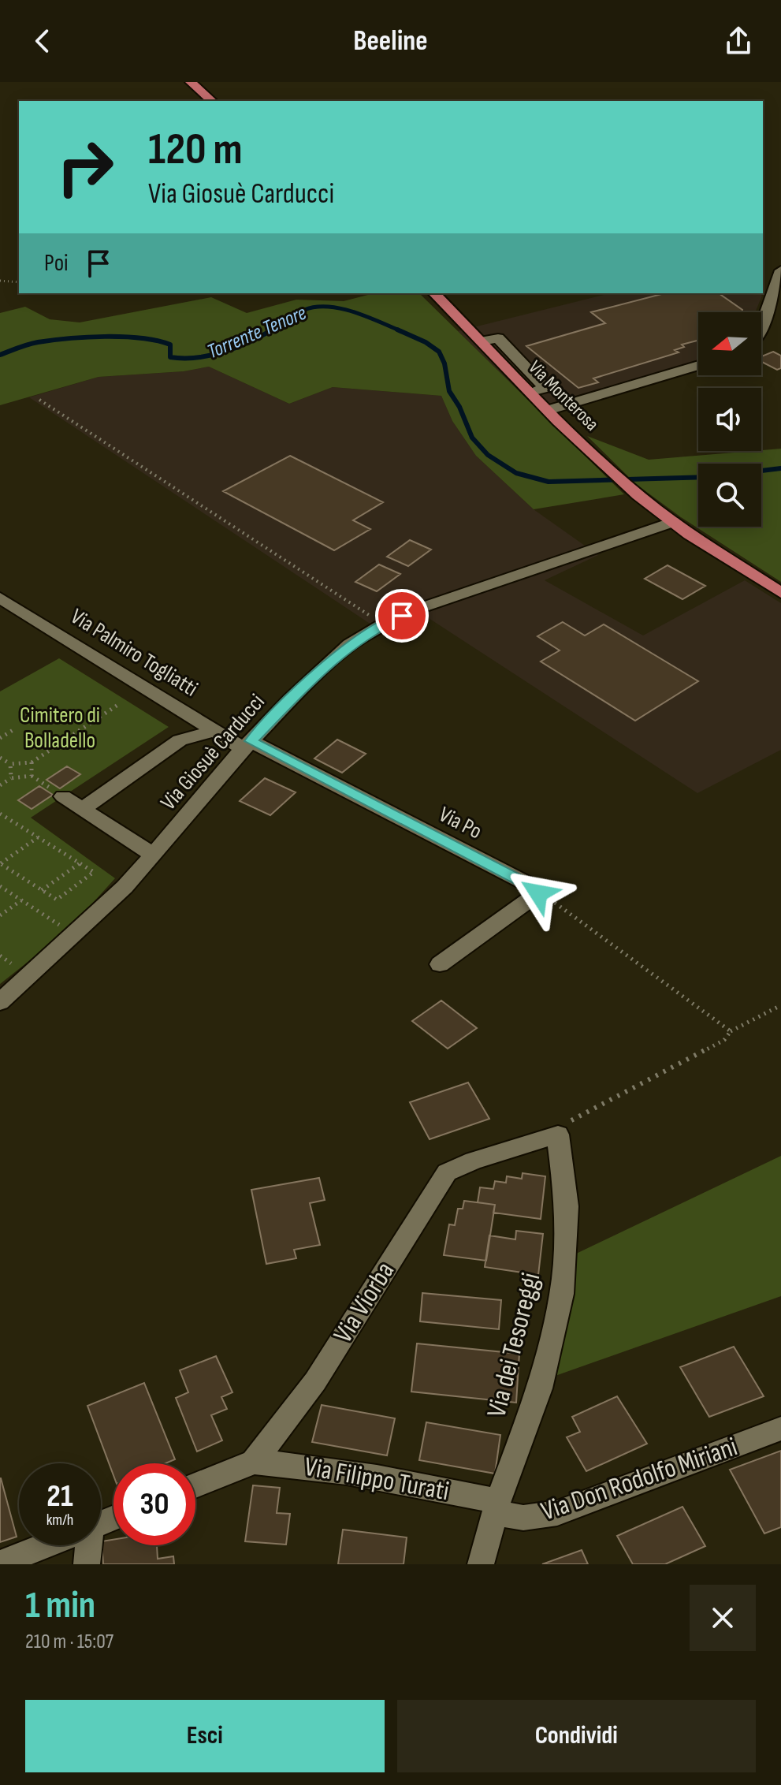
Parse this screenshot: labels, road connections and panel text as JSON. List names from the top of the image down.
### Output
{
  "streets": {
    "main road": ["Via Monterosa"],
    "street": [
      "Via Palmiro Togliatti",
      "Via Giosuè Carducci",
      "Via Po",
      "Via Viorba",
      "Via dei Tesoreggi",
      "Via Filippo Turati",
      "Via Don Rodolfo Miriani"
    ]
  },
  "crossings": [
    ["Via Monterosa", "Via Giosuè Carducci"],
    ["Via Palmiro Togliatti", "Via Giosuè Carducci"],
    ["Via Palmiro Togliatti", "Via Po"],
    ["Via Giosuè Carducci", "Via Po"],
    ["Via Viorba", "Via dei Tesoreggi"],
    ["Via Viorba", "Via Filippo Turati"],
    ["Via dei Tesoreggi", "Via Filippo Turati"],
    ["Via dei Tesoreggi", "Via Don Rodolfo Miriani"],
    ["Via Filippo Turati", "Via Don Rodolfo Miriani"]
  ],
  "water": ["Torrente Tenore"],
  "parks": ["Cimitero di Bolladello"],
  "north": "left",
  "page": {
    "header": "Beeline",
    "turn": ["120 m", "Via Giosuè Carducci"],
    "then": "Poi",
    "speed": "21 km/h",
    "limit": "30",
    "heading": ["1 min", "210 m · 15:07"],
    "buttons": ["Esci", "Condividi"]
  }
}
